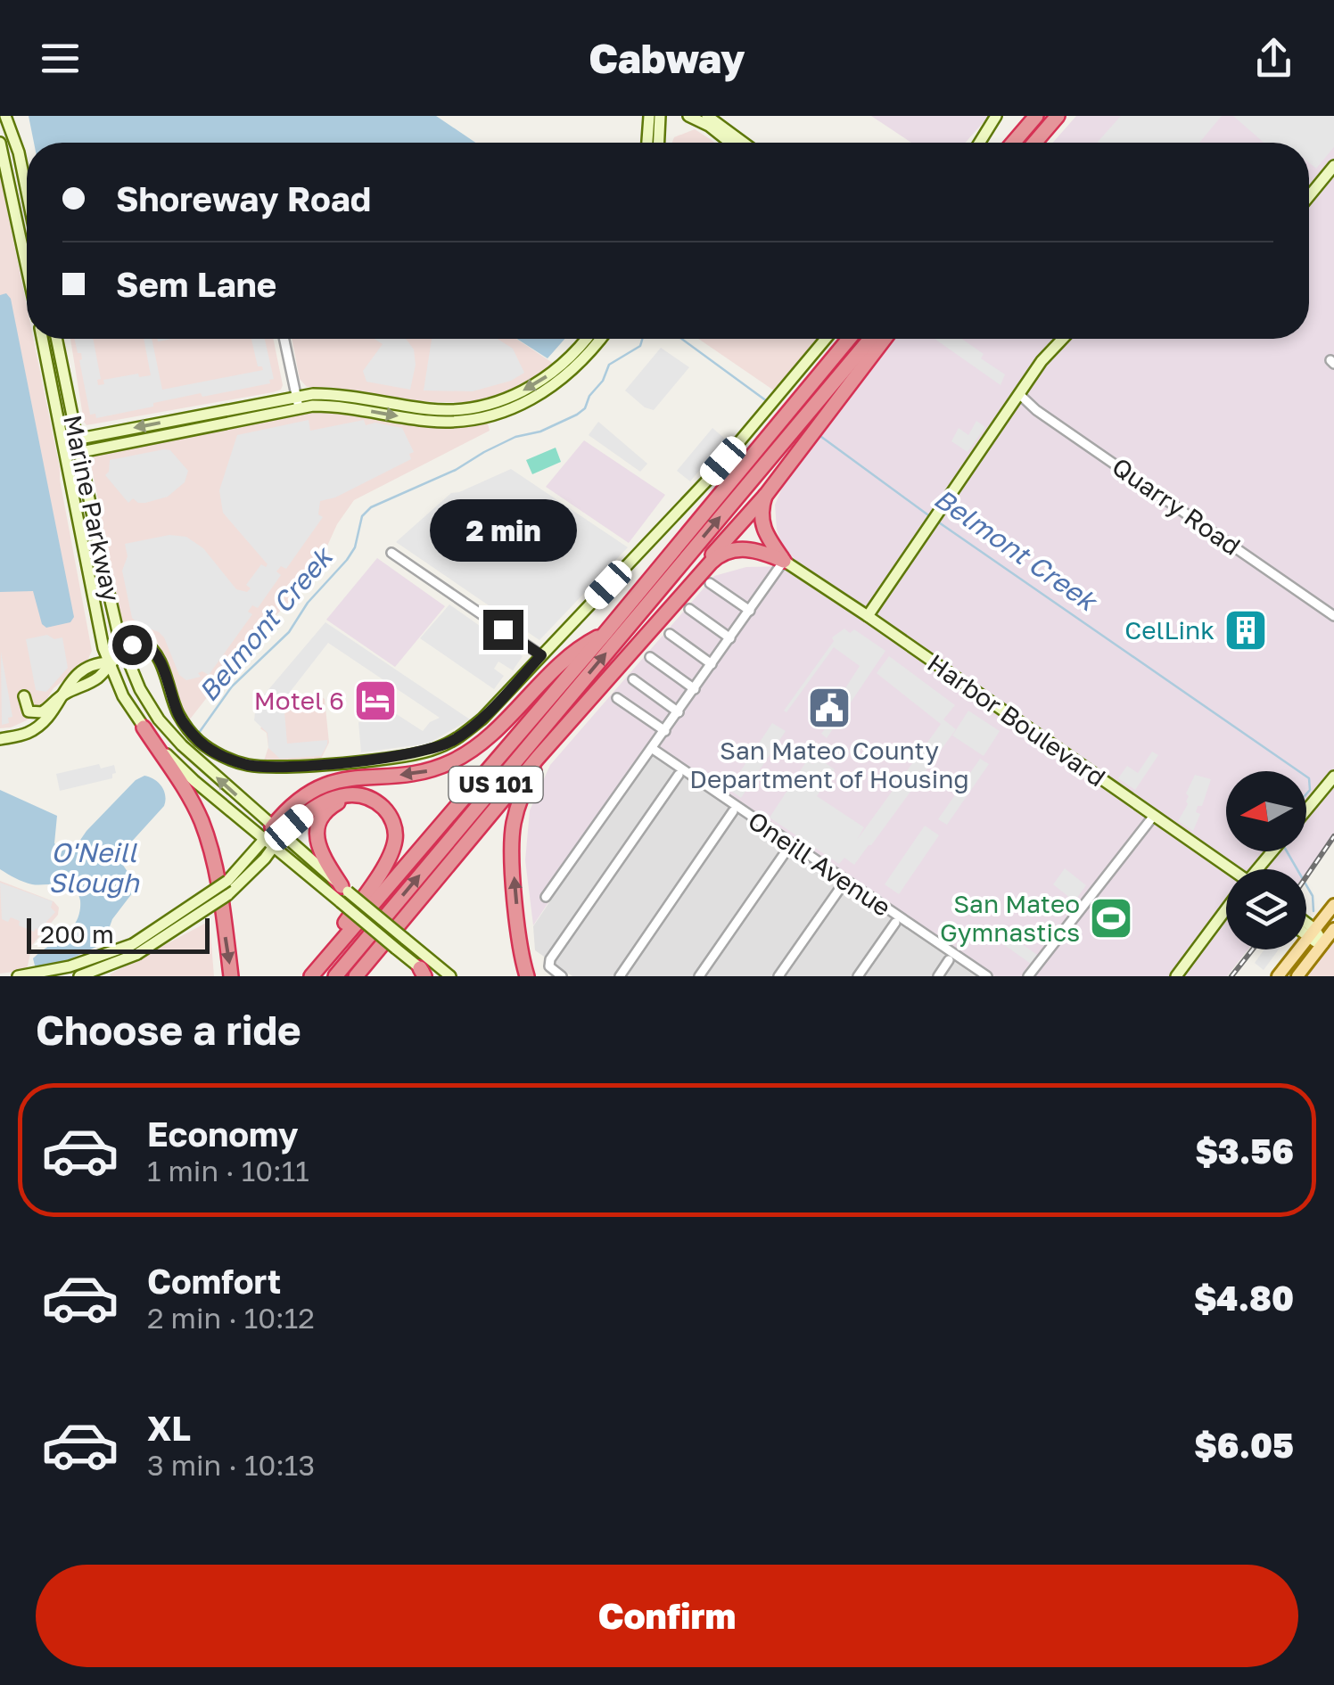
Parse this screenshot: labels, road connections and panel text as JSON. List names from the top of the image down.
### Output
{
  "streets": {
    "highway": ["US 101"],
    "main road": ["Marine Parkway", "Harbor Boulevard"],
    "street": ["Quarry Road", "Oneill Avenue"]
  },
  "water": ["Belmont Creek", "O'Neill Slough"],
  "places": {
    "building": ["CelLink"],
    "hotel": ["Motel 6"],
    "public building": ["San Mateo County Department of Housing"],
    "sports": ["San Mateo Gymnastics"]
  },
  "scale_bar": "200 m",
  "north": "left",
  "page": {
    "header": "Cabway",
    "banner": ["Shoreway Road", "Sem Lane"],
    "bubble": "2 min",
    "scale": "200 m",
    "heading": "Choose a ride",
    "list": [
      {
        "name": "Economy",
        "note": "1 min · 10:11",
        "value": "$3.56"
      },
      {
        "name": "Comfort",
        "note": "2 min · 10:12",
        "value": "$4.80"
      },
      {
        "name": "XL",
        "note": "3 min · 10:13",
        "value": "$6.05"
      }
    ],
    "buttons": "Confirm"
  }
}
